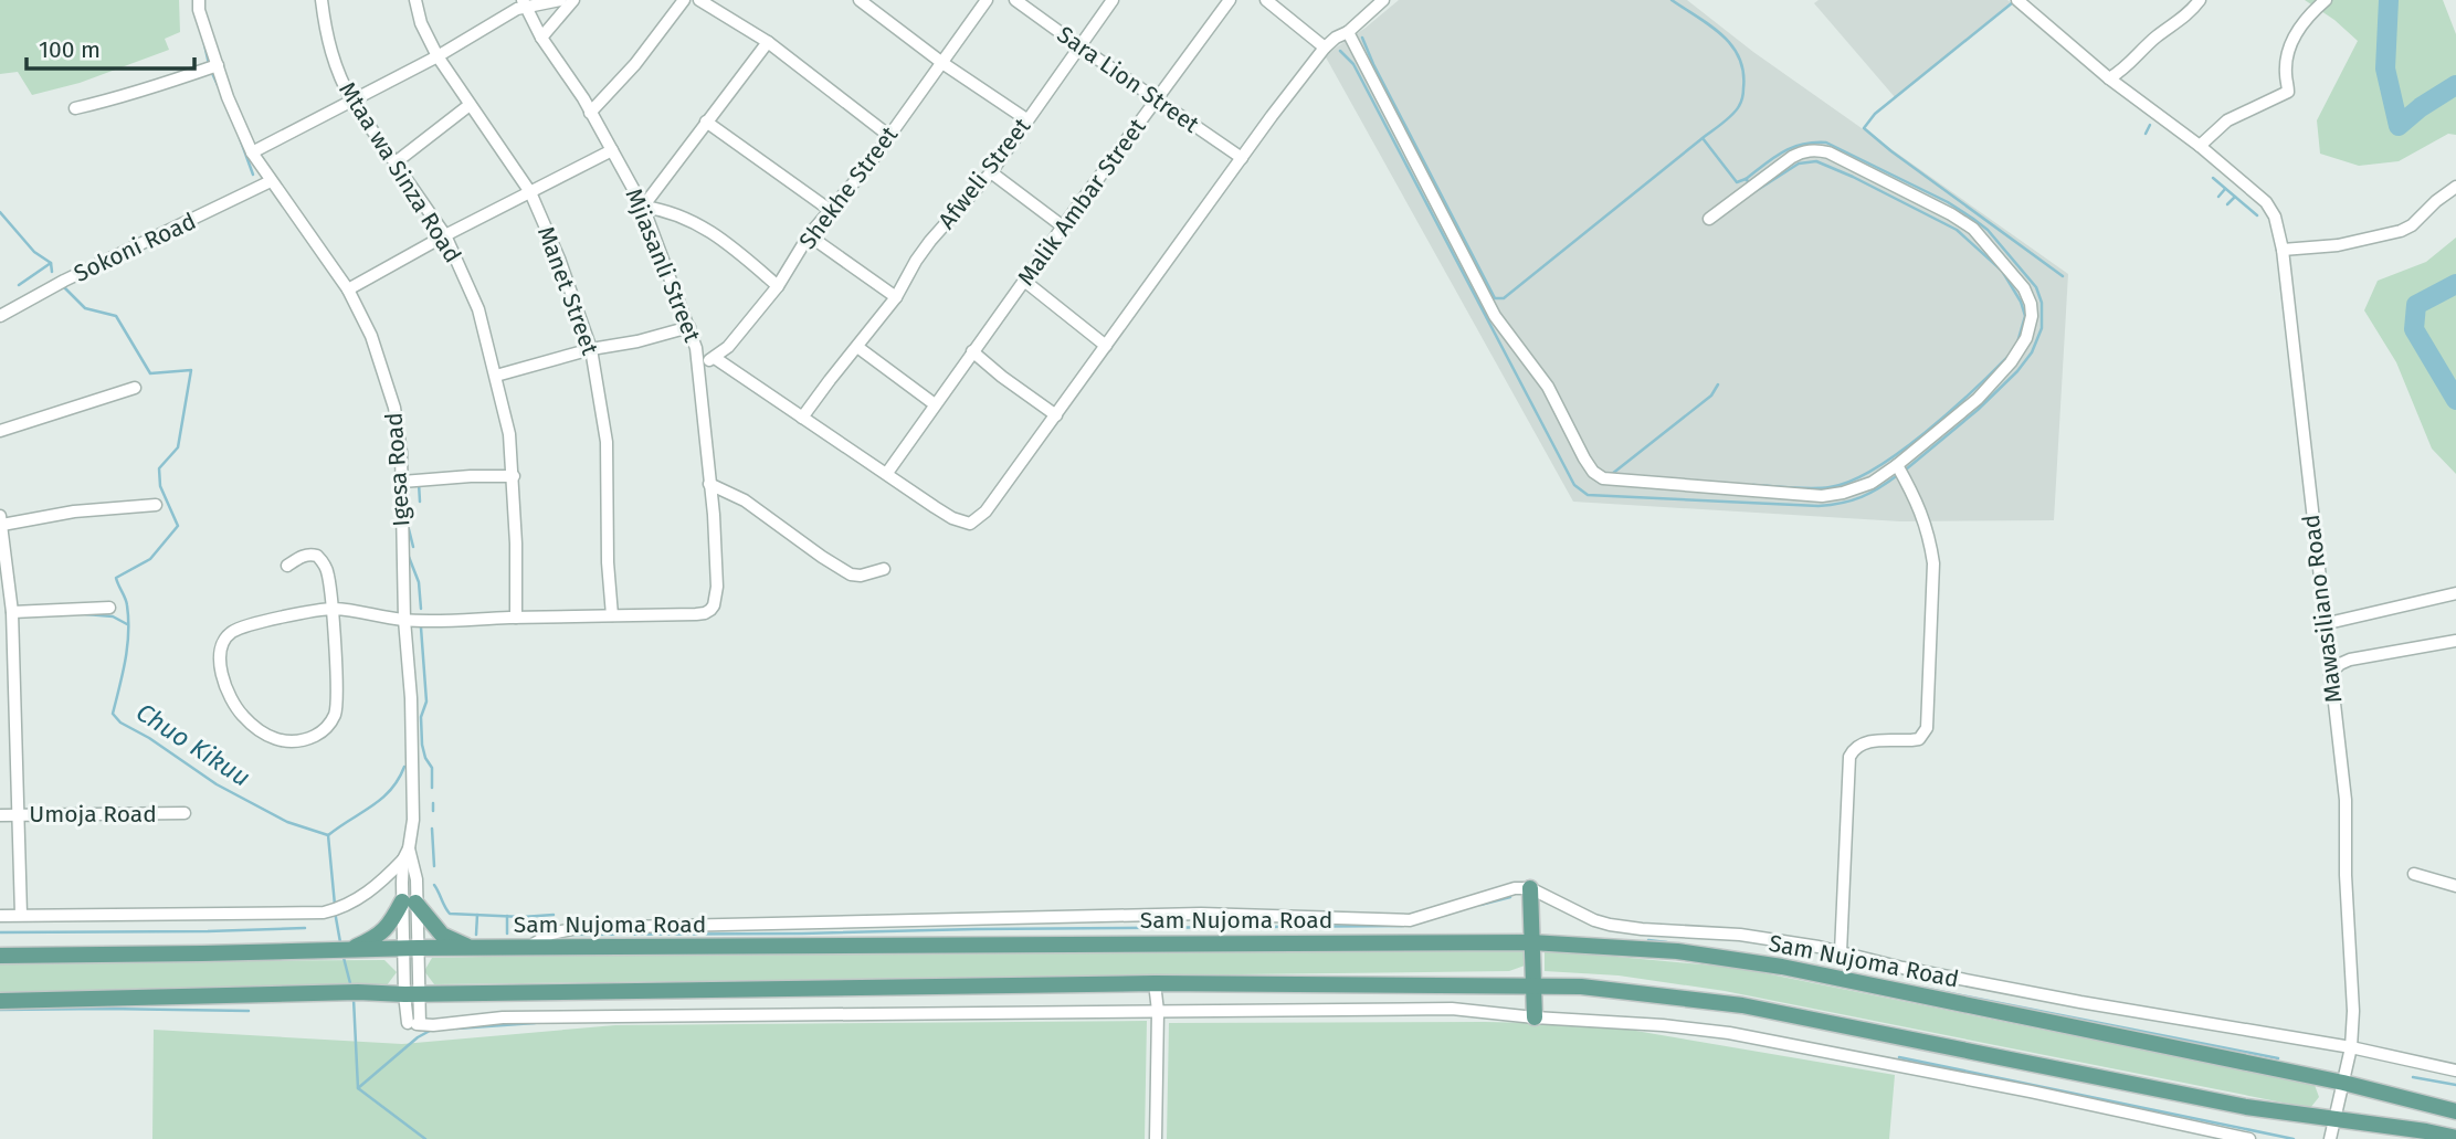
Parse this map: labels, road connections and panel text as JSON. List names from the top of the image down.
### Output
{
  "streets": {
    "main road": ["Sam Nujoma Road"],
    "street": [
      "Sara Lion Street",
      "Mtaa wa Sinza Road",
      "Afweli Street",
      "Shekhe Street",
      "Malik Ambar Street",
      "Sokoni Road",
      "Mjiasanli Street",
      "Manet Street",
      "Igesa Road",
      "Mawasiliano Road",
      "Umoja Road"
    ]
  },
  "crossings": [
    ["Sara Lion Street", "Afweli Street"],
    ["Sara Lion Street", "Malik Ambar Street"],
    ["Shekhe Street", "Mjiasanli Street"],
    ["Sokoni Road", "Igesa Road"],
    ["Mjiasanli Street", "Manet Street"],
    ["Igesa Road", "Sam Nujoma Road"],
    ["Mawasiliano Road", "Sam Nujoma Road"]
  ],
  "water": ["Chuo Kikuu"],
  "scale_bar": "100 m"
}
